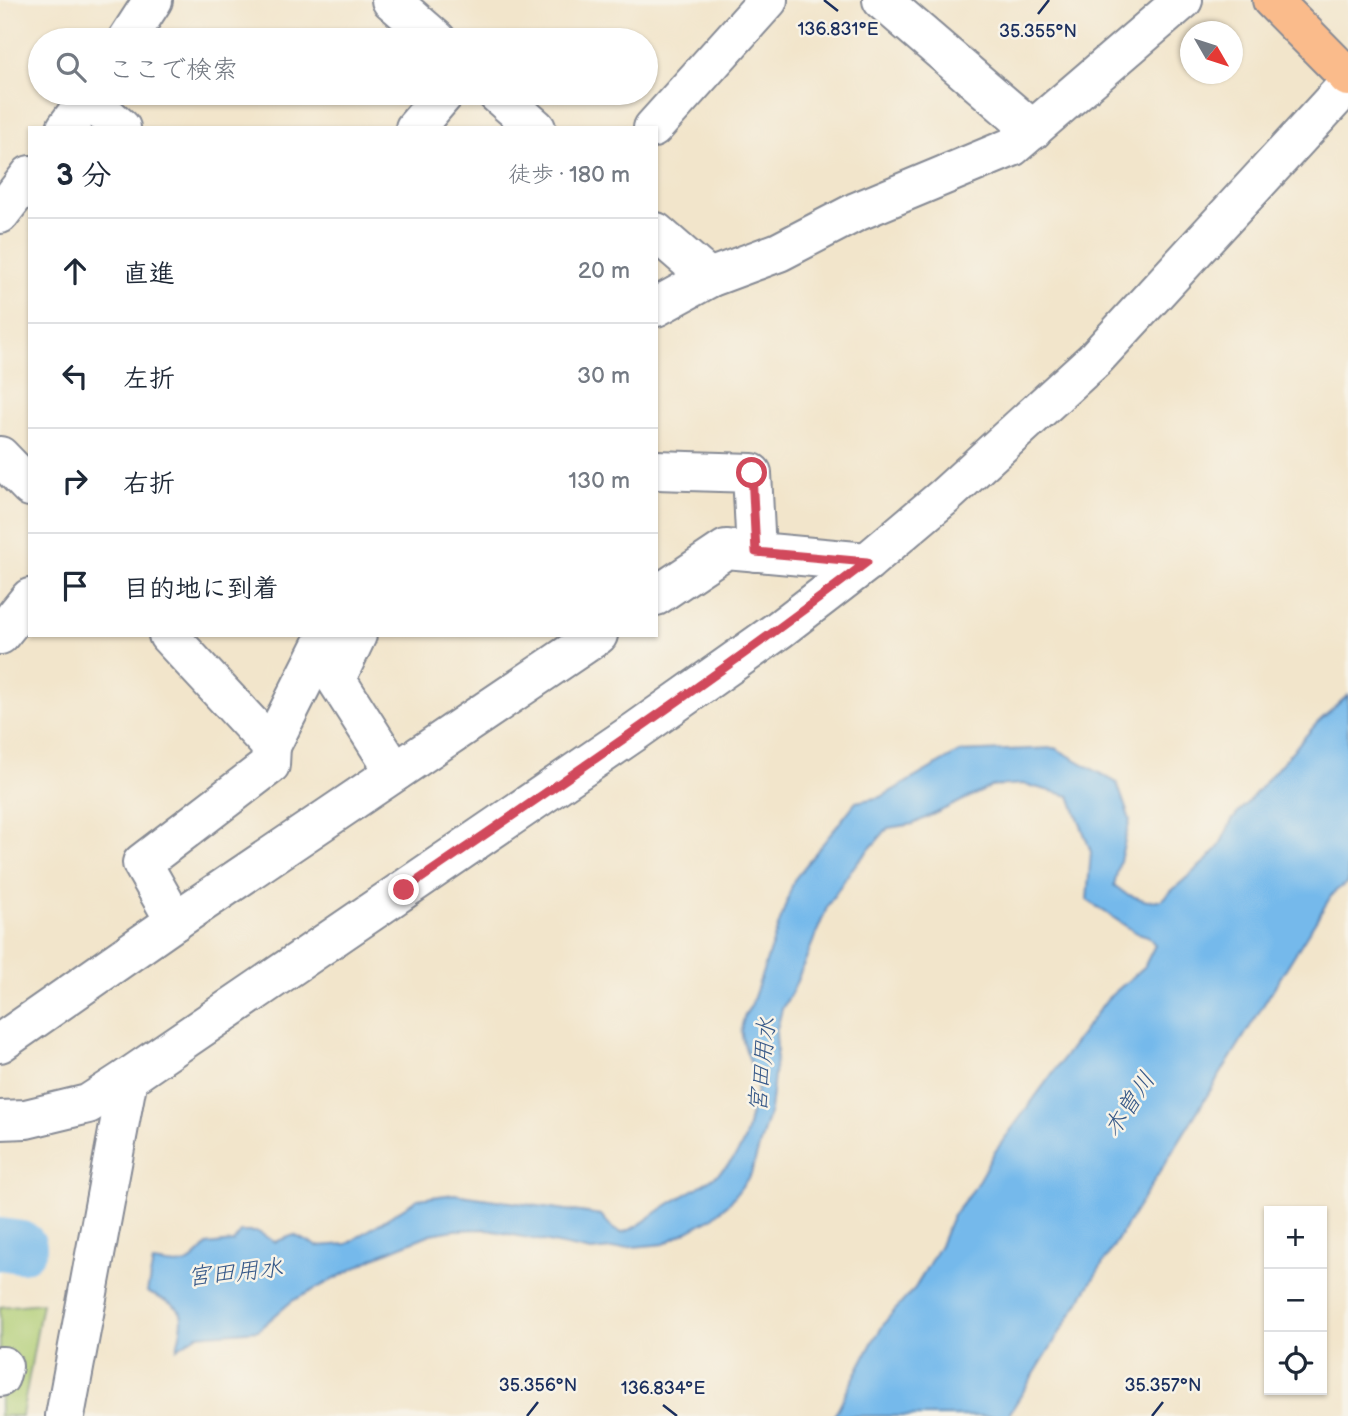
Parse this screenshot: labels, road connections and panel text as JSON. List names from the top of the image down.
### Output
{
  "water": ["宮田用水", "木曽川"],
  "north": "bottom right",
  "page": {
    "search": "ここで検索",
    "heading": ["3 分", "徒歩 · 180 m"],
    "list": [
      ["直進", "20 m"],
      ["左折", "30 m"],
      ["右折", "130 m"],
      "目的地に到着"
    ],
    "map_buttons": ["+", "−"]
  },
  "coordinates": [
    "136.831°E",
    "35.355°N",
    "35.356°N",
    "35.357°N",
    "136.834°E"
  ]
}
